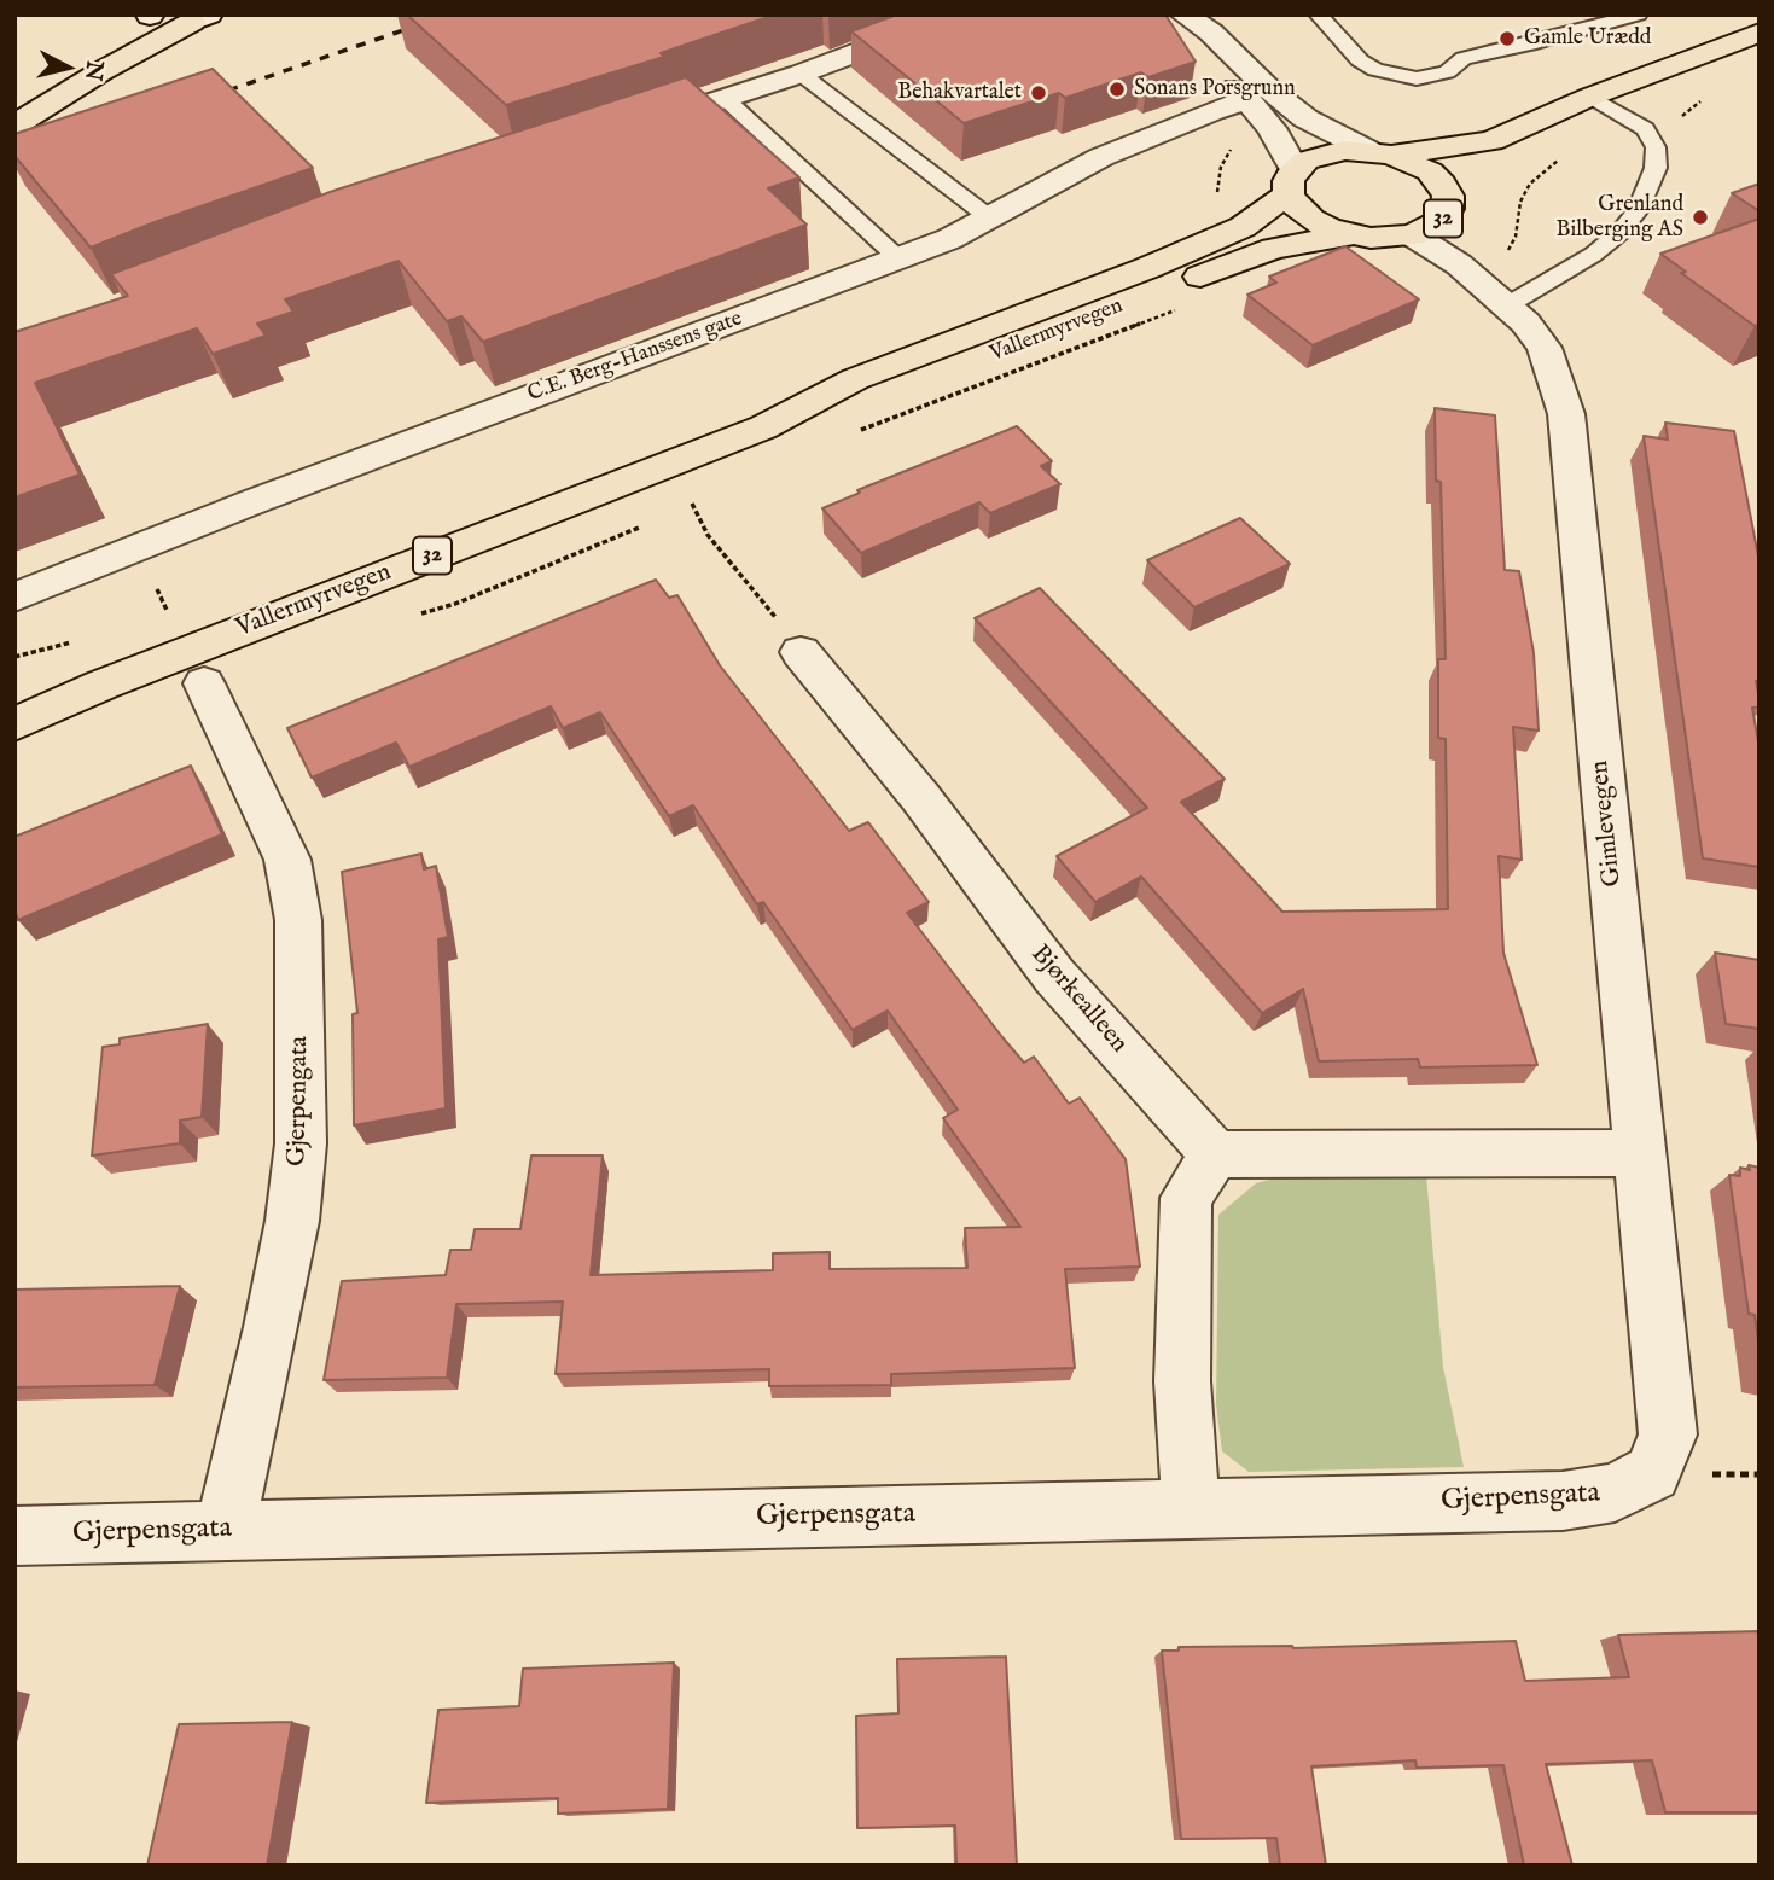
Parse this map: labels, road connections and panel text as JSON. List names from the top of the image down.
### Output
{
  "streets": {
    "main road": ["32", "Vallermyrvegen"],
    "street": [
      "C.E. Berg-Hanssens gate",
      "Gimlevegen",
      "Bjørkealleen",
      "Gjerpengata",
      "Gjerpensgata"
    ]
  },
  "crossings": [
    ["32", "Vallermyrvegen"],
    ["32", "Gimlevegen"],
    ["Gimlevegen", "Gjerpensgata"],
    ["Gjerpengata", "Gjerpensgata"]
  ],
  "places": [
    "Gamle Urædd",
    "Sonans Porsgrunn",
    "Behakvartalet",
    "Grenland Bilberging AS"
  ],
  "north": "right"
}
